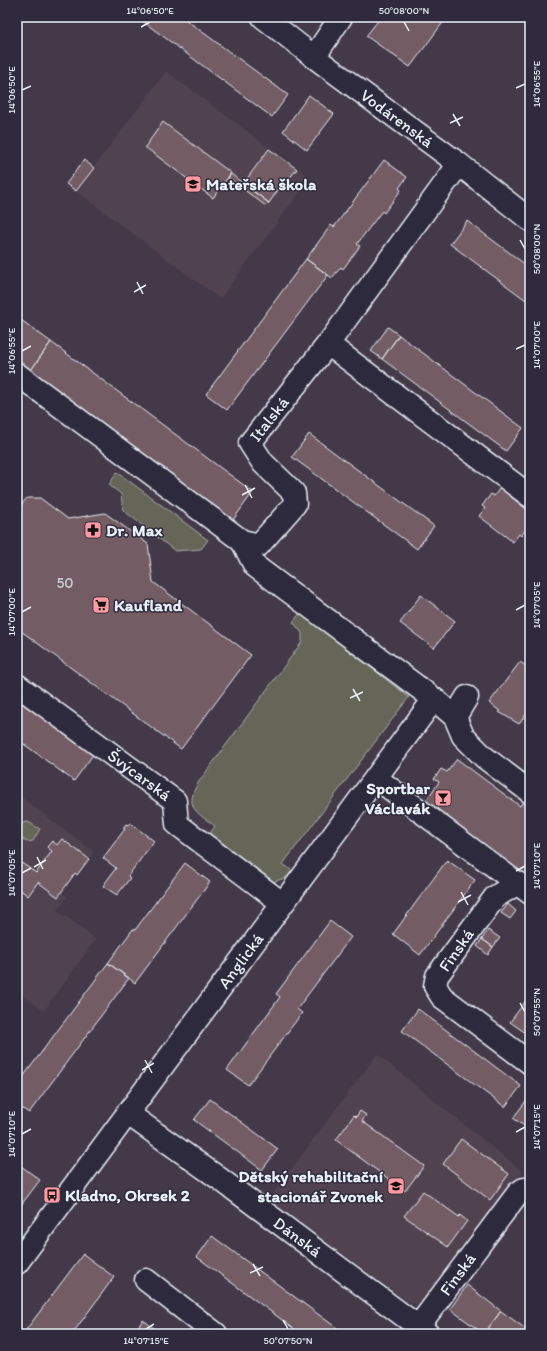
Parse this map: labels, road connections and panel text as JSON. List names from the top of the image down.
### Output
{
  "streets": {
    "street": [
      "Vodárenská",
      "Italská",
      "Švýcarská",
      "Finská",
      "Anglická",
      "Dánská"
    ]
  },
  "crossings": [
    ["Vodárenská", "Italská"],
    ["Švýcarská", "Anglická"],
    ["Finská", "Dánská"],
    ["Anglická", "Dánská"]
  ],
  "places": {
    "school or university": ["Mateřská škola", "Dětský rehabilitační stacionář Zvonek"],
    "pharmacy": ["Dr. Max"],
    "supermarket": ["Kaufland"],
    "bar": ["Sportbar Václavák"],
    "bus stop": ["Kladno, Okrsek 2"]
  },
  "house_numbers": ["50"],
  "coordinates": [
    "14°06'50\"E",
    "50°08'00\"N",
    "14°06'55\"E",
    "14°07'00\"E",
    "14°07'05\"E",
    "14°07'10\"E",
    "50°07'55\"N",
    "14°07'15\"E",
    "50°07'50\"N"
  ]
}
